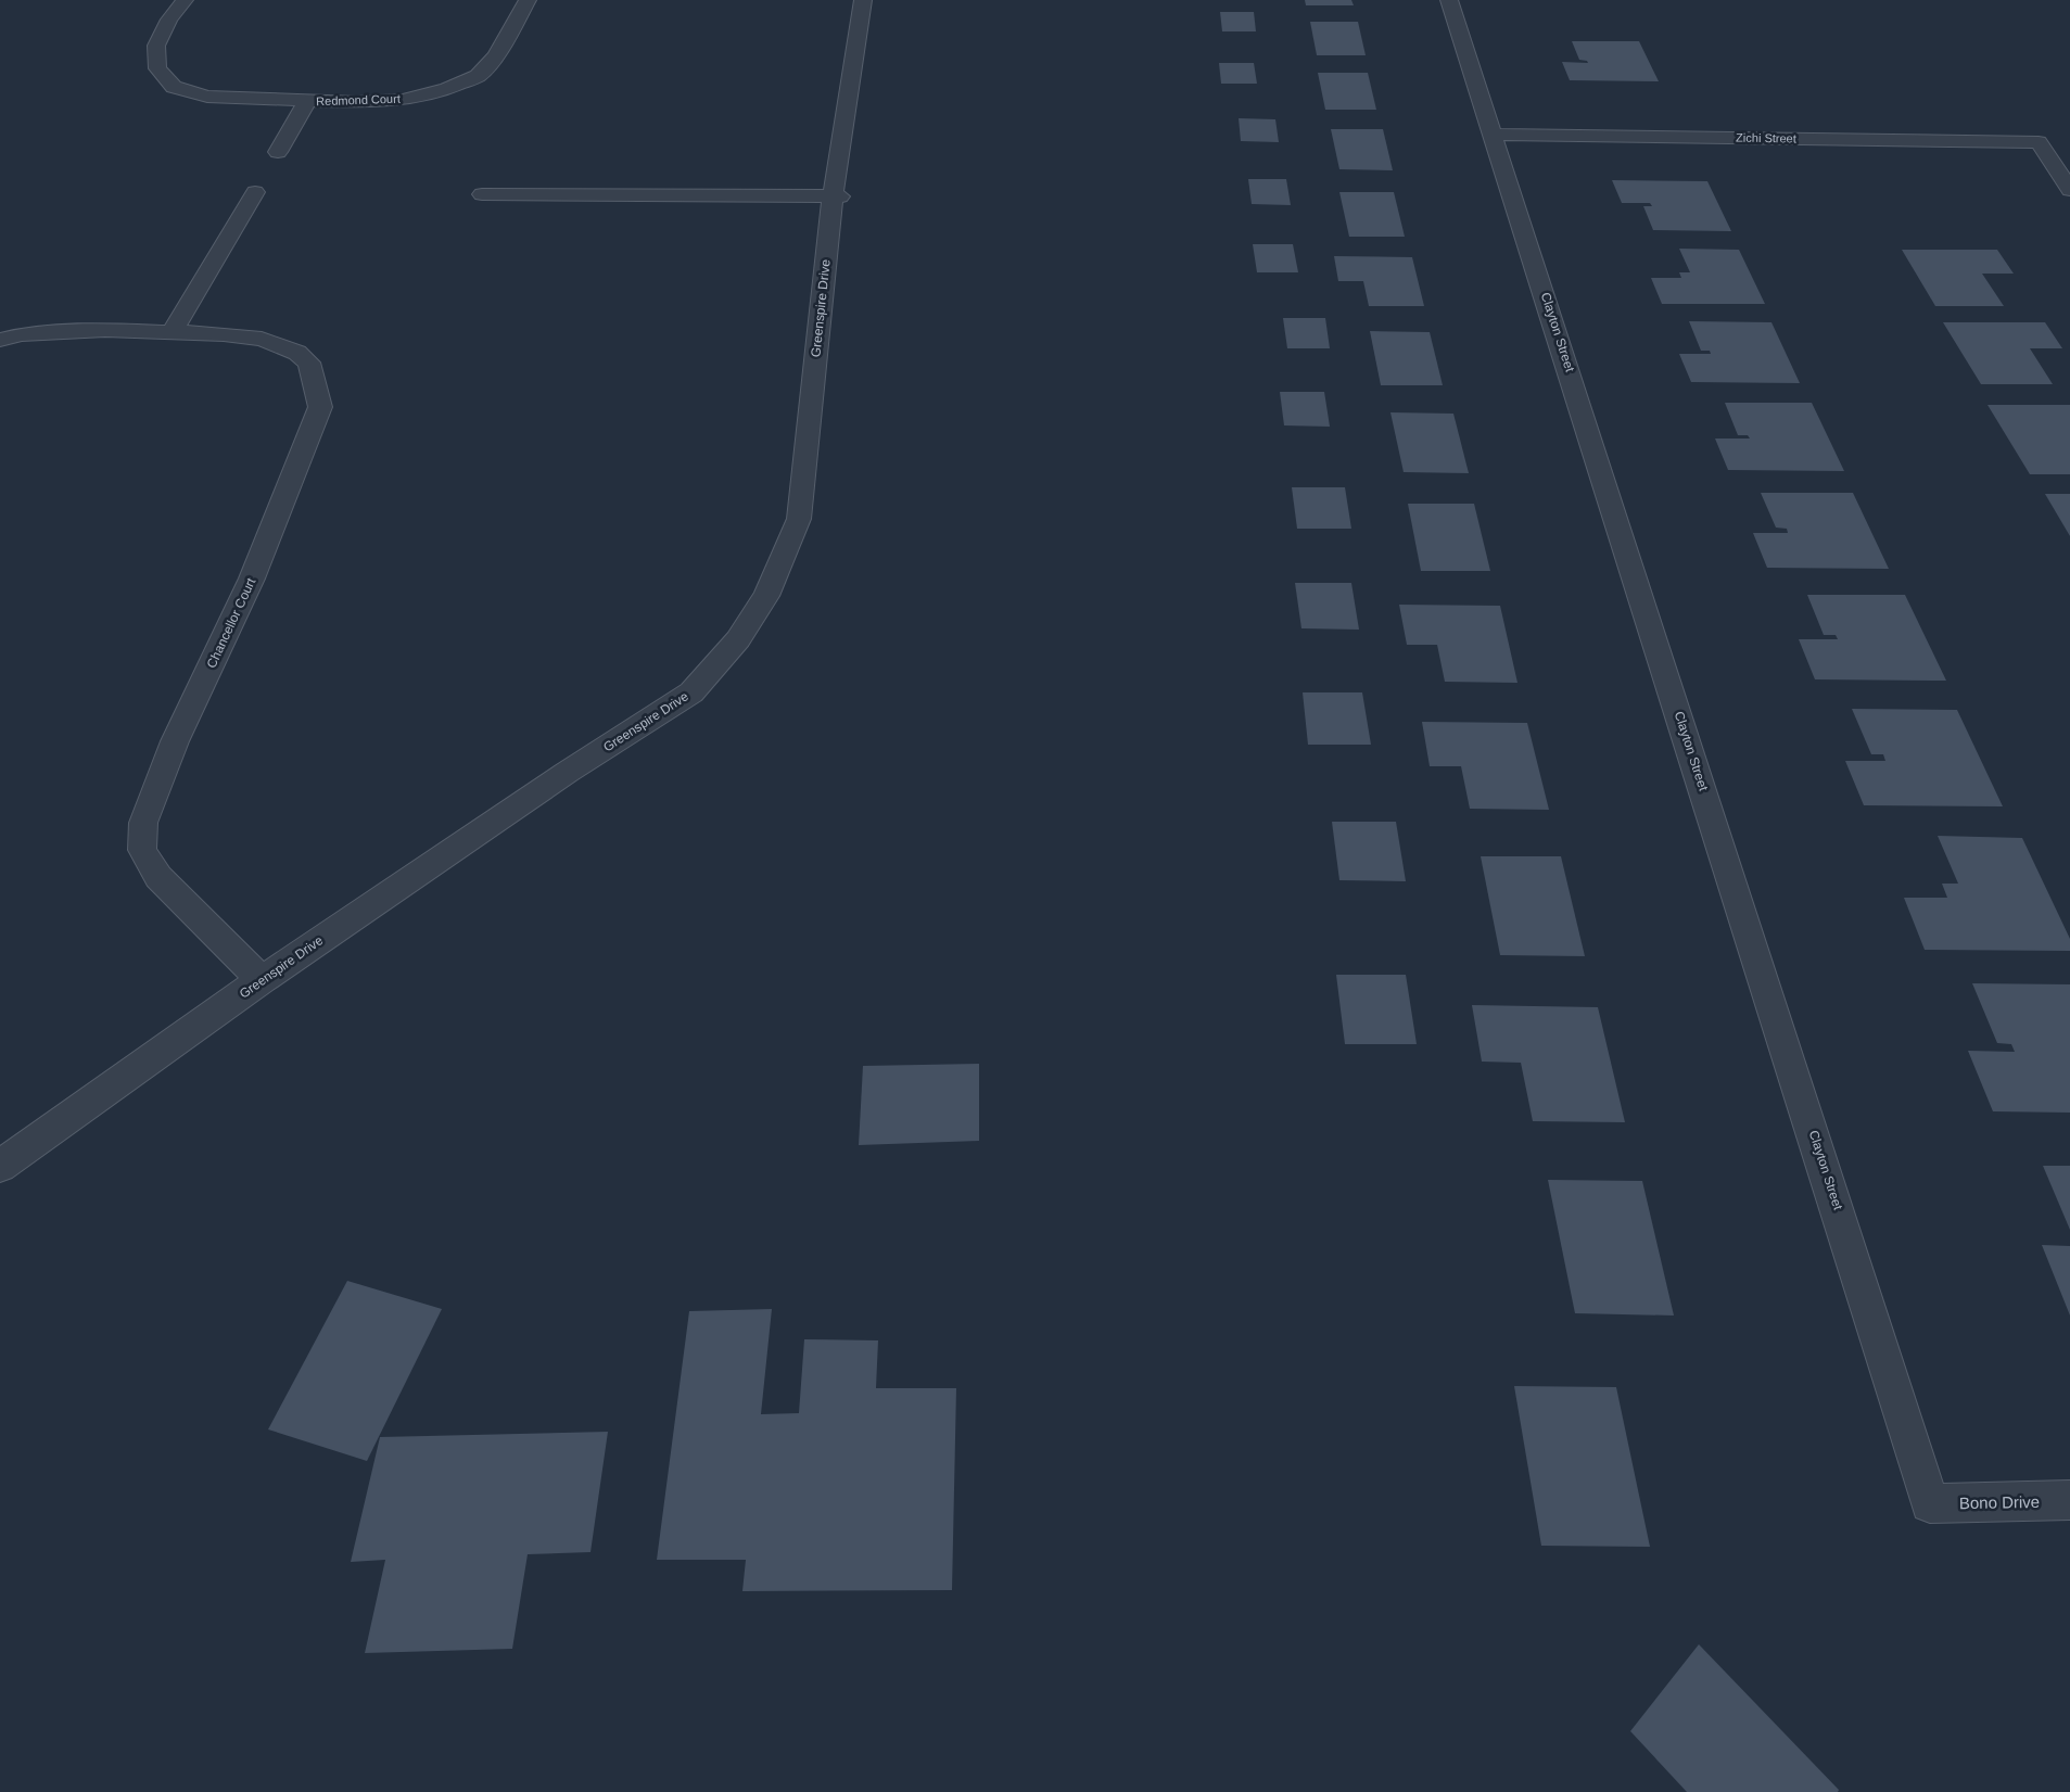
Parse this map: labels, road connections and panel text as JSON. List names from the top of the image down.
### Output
{
  "streets": {
    "street": [
      "Redmond Court",
      "Zichi Street",
      "Greenspire Drive",
      "Clayton Street",
      "Chancellor Court",
      "Bono Drive"
    ]
  },
  "crossings": [
    ["Zichi Street", "Clayton Street"],
    ["Greenspire Drive", "Chancellor Court"],
    ["Clayton Street", "Bono Drive"]
  ]
}
